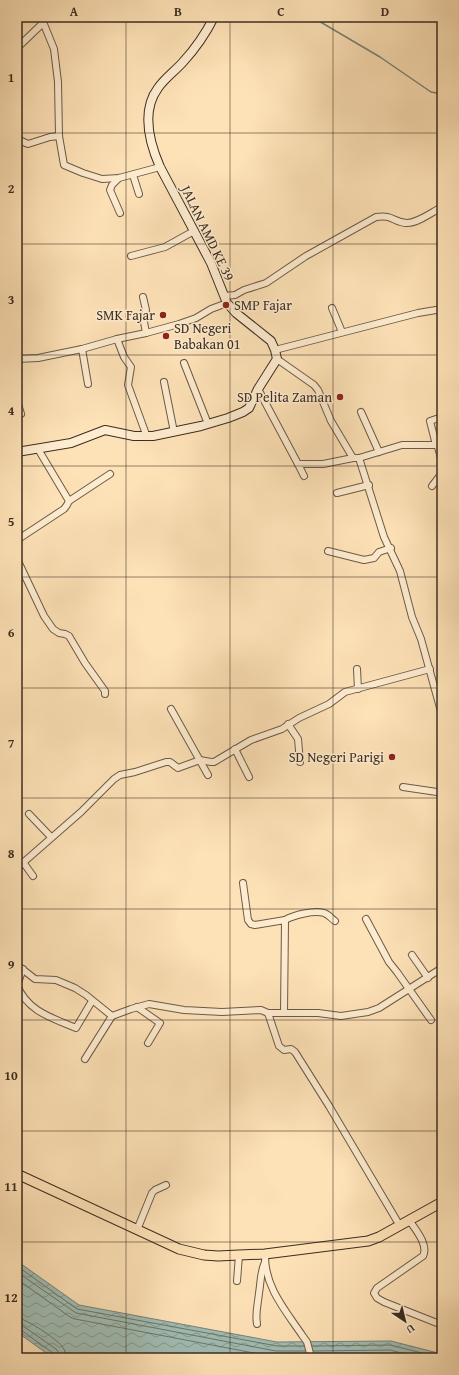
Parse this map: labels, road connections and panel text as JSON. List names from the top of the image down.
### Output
{
  "streets": {
    "street": ["JALAN AMD KE 39"]
  },
  "places": [
    "SMP Fajar",
    "SMK Fajar",
    "SD Negeri Babakan 01",
    "SD Pelita Zaman",
    "SD Negeri Parigi"
  ],
  "north": "bottom right",
  "grid": {
    "columns": [
      "A",
      "B",
      "C",
      "D"
    ],
    "rows": [
      "1",
      "2",
      "3",
      "4",
      "5",
      "6",
      "7",
      "8",
      "9",
      "10",
      "11",
      "12"
    ]
  }
}
